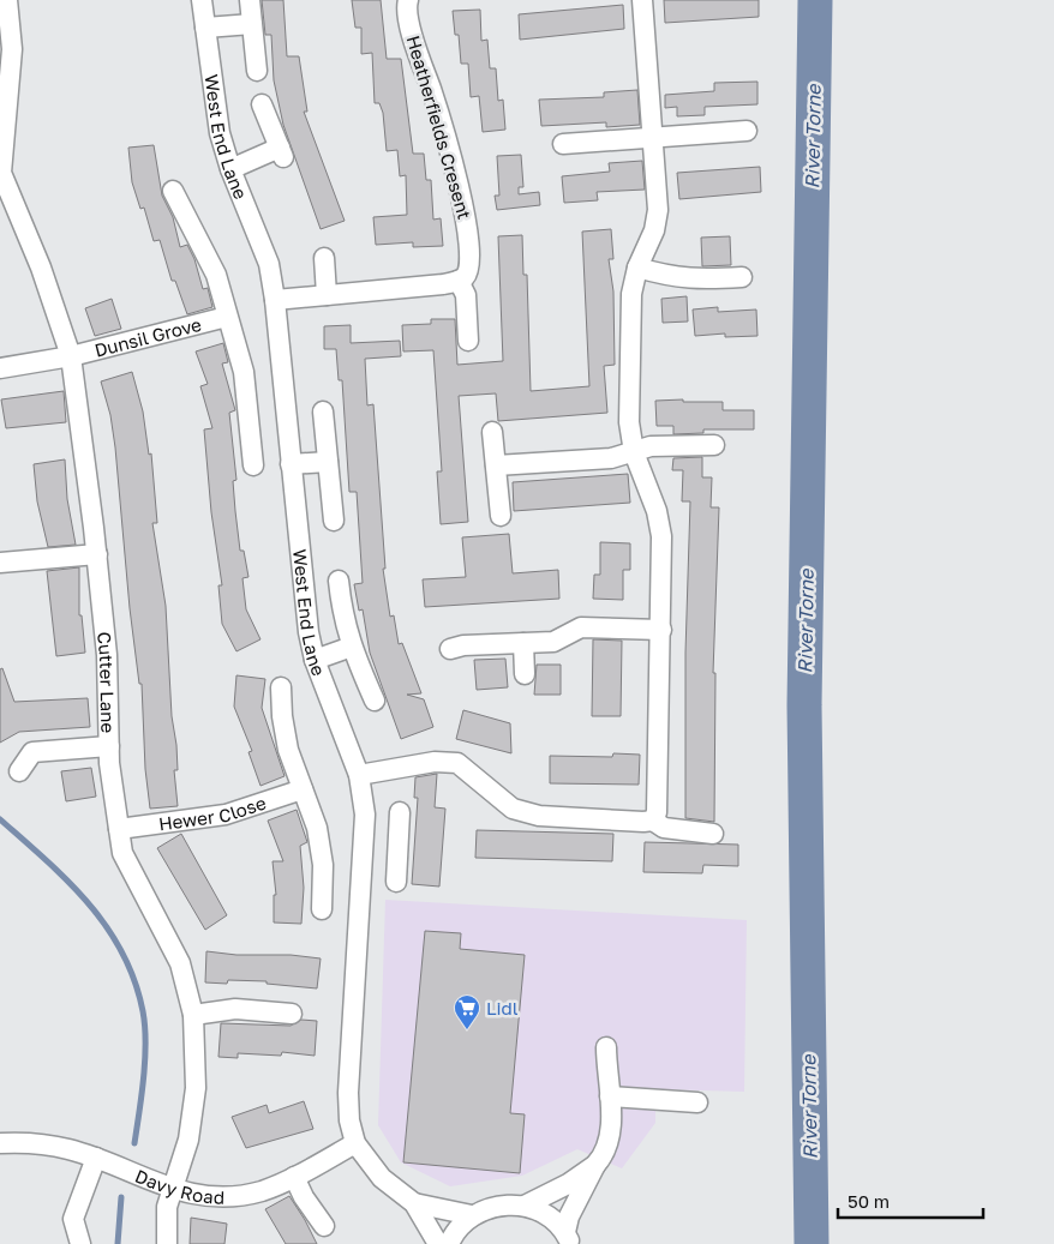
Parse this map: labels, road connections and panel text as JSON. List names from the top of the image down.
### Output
{
  "streets": {
    "street": [
      "Heatherfields Cresent",
      "West End Lane",
      "Dunsil Grove",
      "Cutter Lane",
      "Hewer Close",
      "Davy Road"
    ]
  },
  "crossings": [
    ["West End Lane", "Davy Road"],
    ["Dunsil Grove", "Cutter Lane"],
    ["Cutter Lane", "Hewer Close"],
    ["Cutter Lane", "Davy Road"]
  ],
  "water": ["River Torne"],
  "places": {
    "supermarket": ["Lidl"]
  },
  "scale_bar": "50 m"
}
